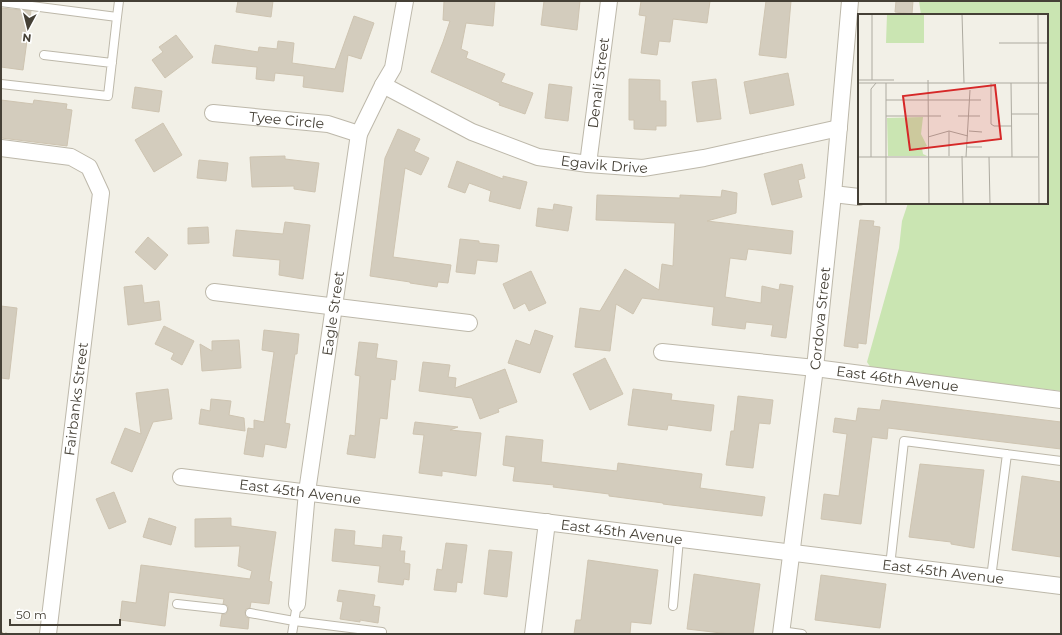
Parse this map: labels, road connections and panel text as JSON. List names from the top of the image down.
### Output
{
  "streets": {
    "street": [
      "Denali Street",
      "Tyee Circle",
      "Egavik Drive",
      "Eagle Street",
      "Cordova Street",
      "East 46th Avenue",
      "Fairbanks Street",
      "East 45th Avenue"
    ]
  },
  "crossings": [
    ["Denali Street", "Egavik Drive"],
    ["Tyee Circle", "Eagle Street"],
    ["Egavik Drive", "Eagle Street"],
    ["Egavik Drive", "Cordova Street"],
    ["Eagle Street", "East 45th Avenue"],
    ["Cordova Street", "East 46th Avenue"],
    ["Cordova Street", "East 45th Avenue"]
  ],
  "scale_bar": "50 m",
  "north": "bottom"
}
